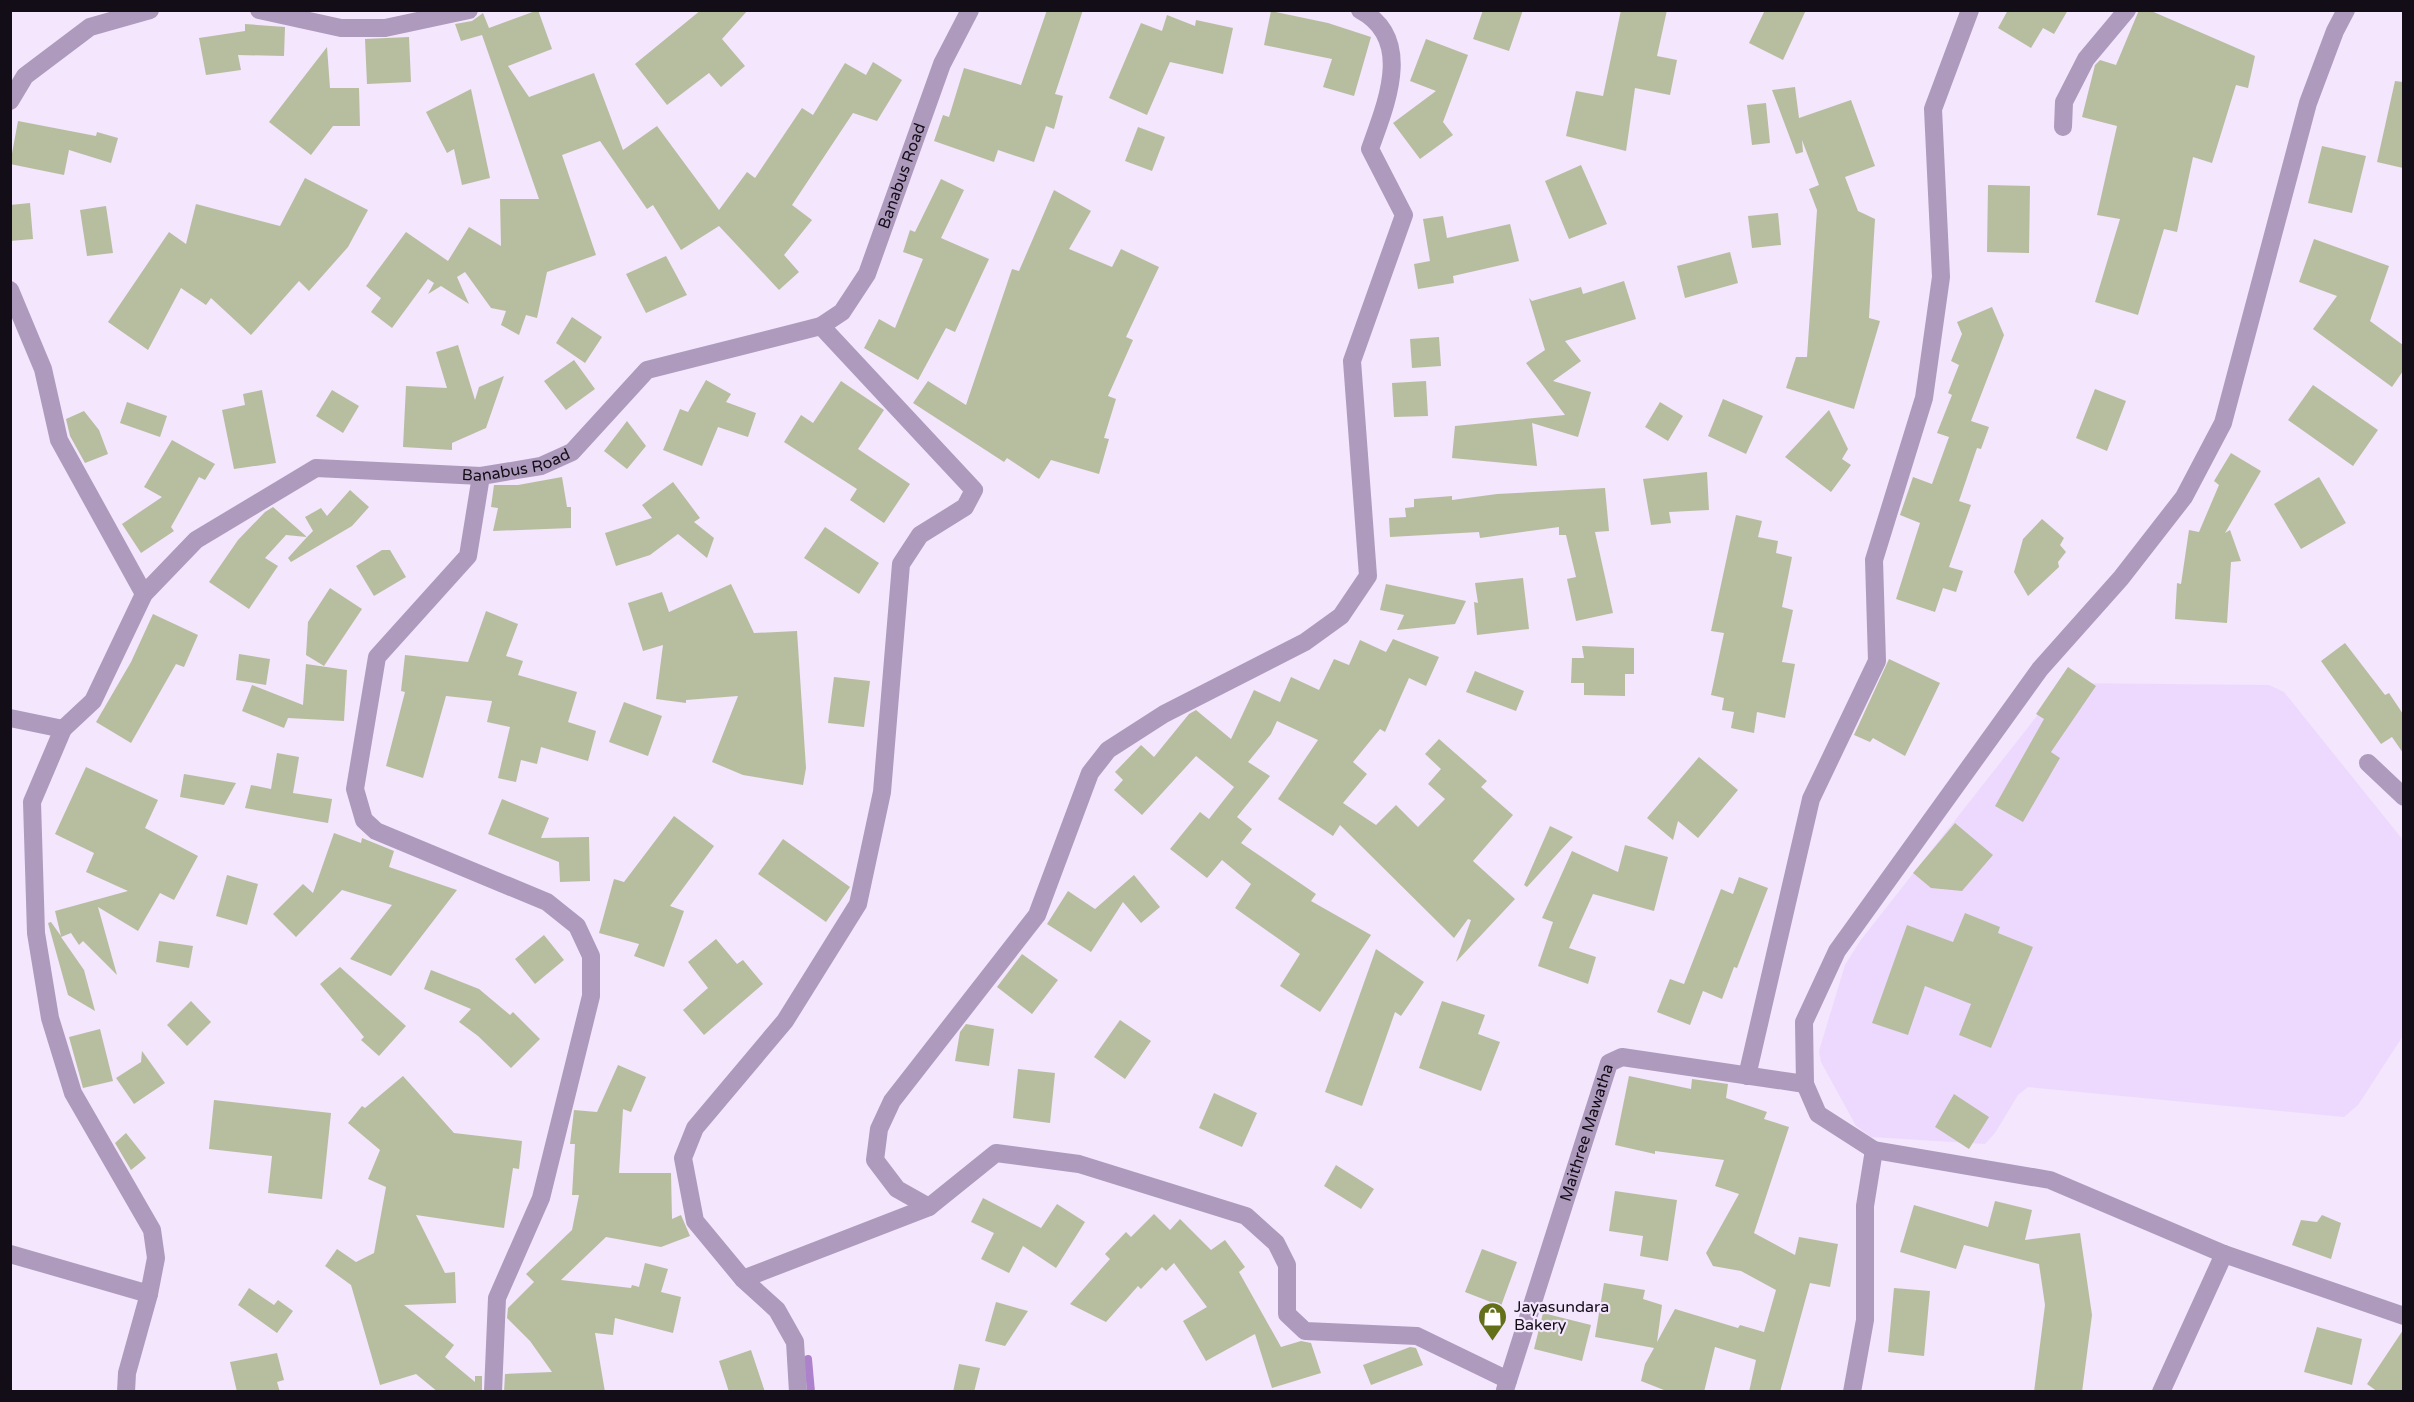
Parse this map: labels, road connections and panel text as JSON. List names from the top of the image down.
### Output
{
  "streets": {
    "street": ["Banabus Road", "Maithree Mawatha"]
  },
  "places": {
    "shop": ["Jayasundara Bakery"]
  }
}
